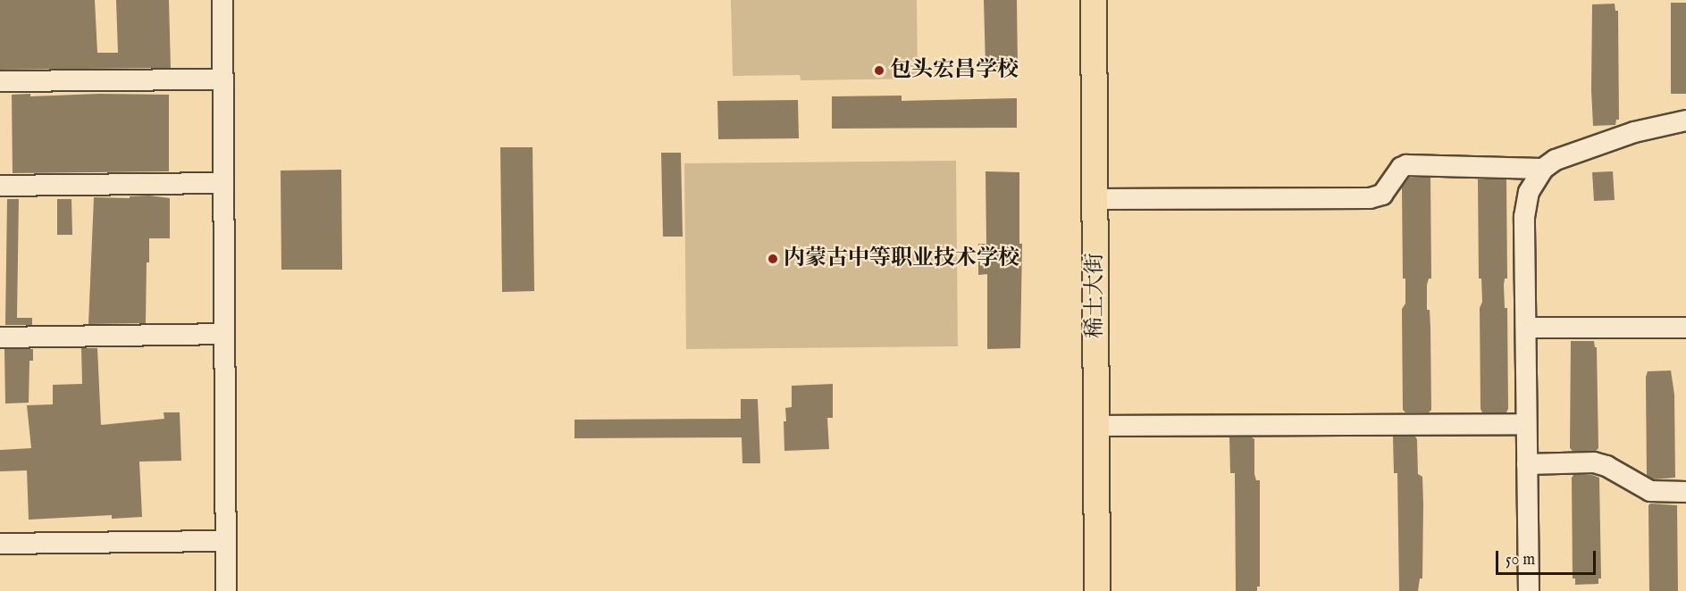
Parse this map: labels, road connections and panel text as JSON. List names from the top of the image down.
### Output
{
  "streets": {
    "main road": ["稀土大街"]
  },
  "places": ["包头宏昌学校", "内蒙古中等职业技术学校"],
  "scale_bar": "50 m"
}
